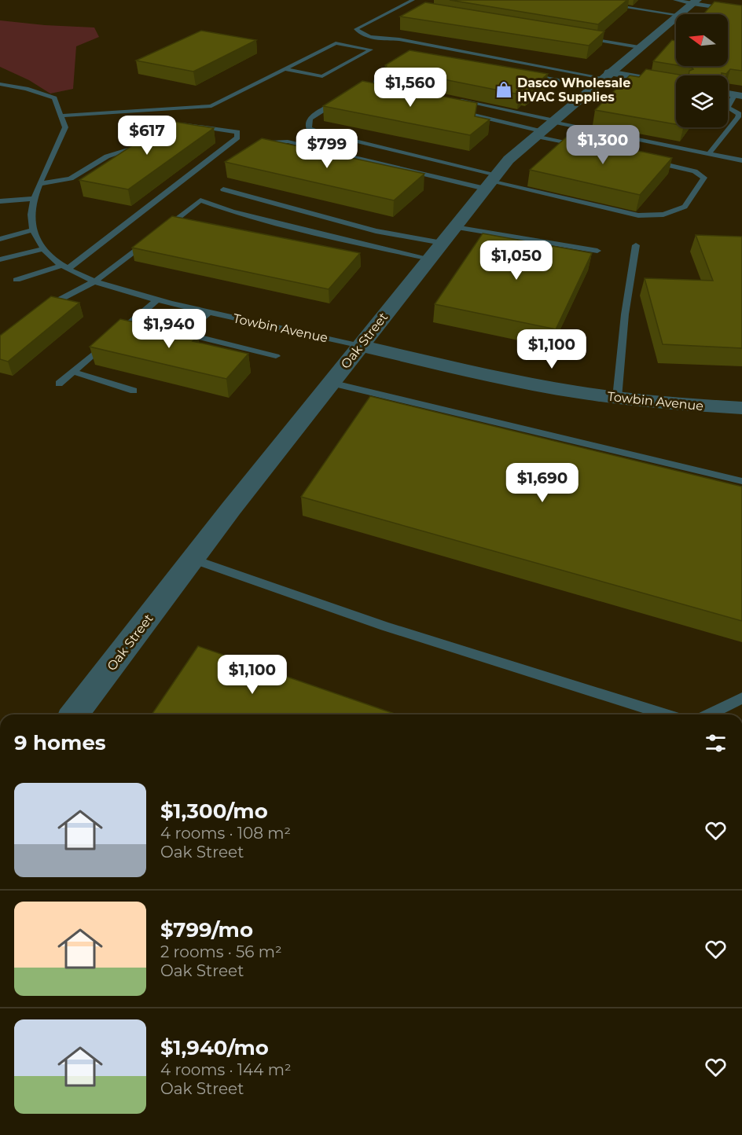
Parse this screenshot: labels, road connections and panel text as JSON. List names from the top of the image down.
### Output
{
  "streets": {
    "street": ["Towbin Avenue", "Oak Street"]
  },
  "crossings": [
    ["Towbin Avenue", "Oak Street"]
  ],
  "places": {
    "shop": ["Dasco Wholesale HVAC Supplies"]
  },
  "north": "left",
  "page": {
    "price": [
      "$1,560",
      "$617",
      "$1,300",
      "$799",
      "$1,050",
      "$1,940",
      "$1,100",
      "$1,690",
      "$1,100"
    ],
    "heading": "9 homes",
    "list": [
      {
        "name": "$1,300/mo",
        "note": "4 rooms · 108 m² · Oak Street"
      },
      {
        "name": "$799/mo",
        "note": "2 rooms · 56 m² · Oak Street"
      },
      {
        "name": "$1,940/mo",
        "note": "4 rooms · 144 m² · Oak Street"
      }
    ]
  }
}
